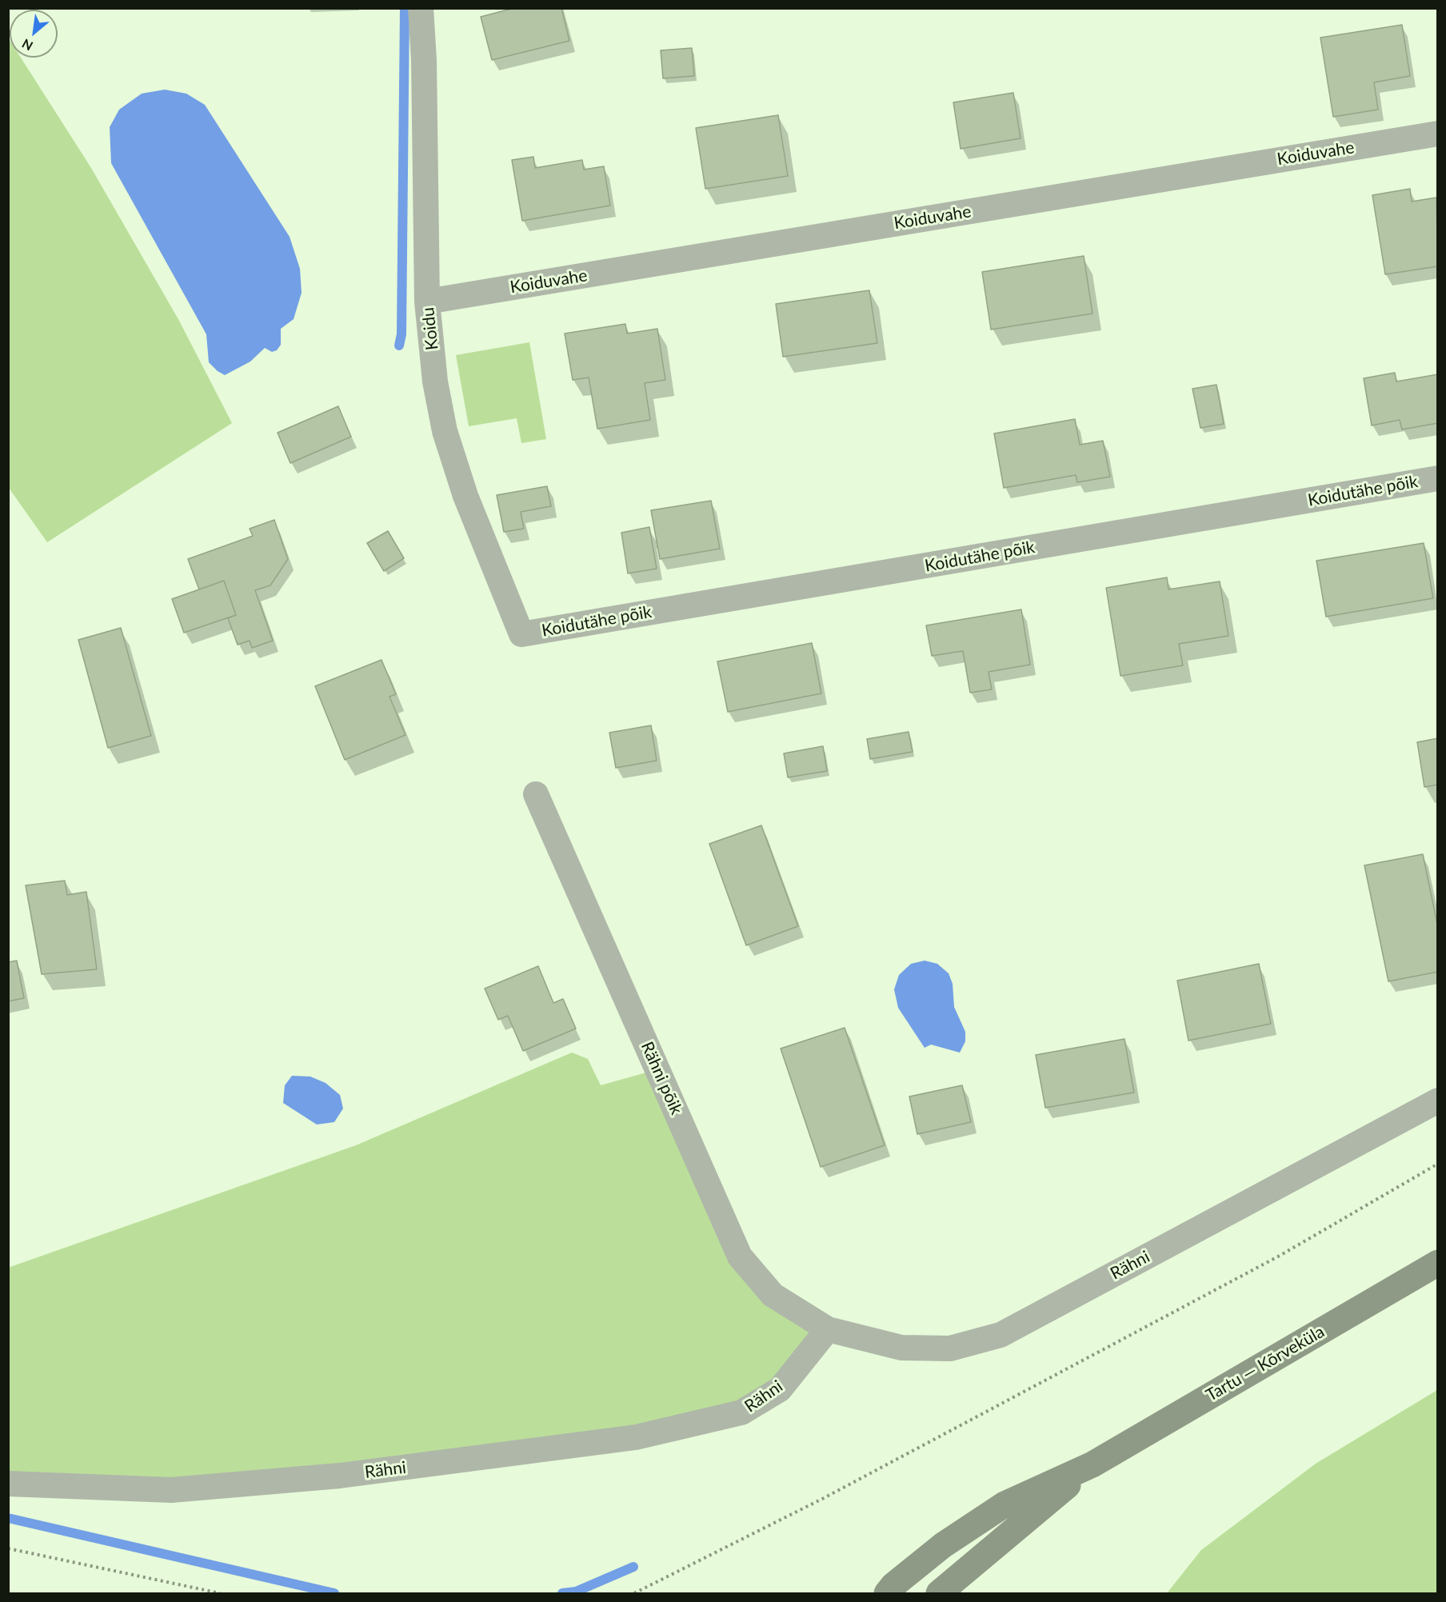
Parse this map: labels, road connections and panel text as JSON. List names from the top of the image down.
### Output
{
  "streets": {
    "main road": ["Tartu — Kõrveküla"],
    "street": [
      "Koiduvahe",
      "Koidu",
      "Koidutähe põik",
      "Rähni põik",
      "Rähni"
    ]
  },
  "crossings": [
    ["Koiduvahe", "Koidu"],
    ["Koidu", "Koidutähe põik"],
    ["Rähni põik", "Rähni"]
  ],
  "north": "bottom left"
}
